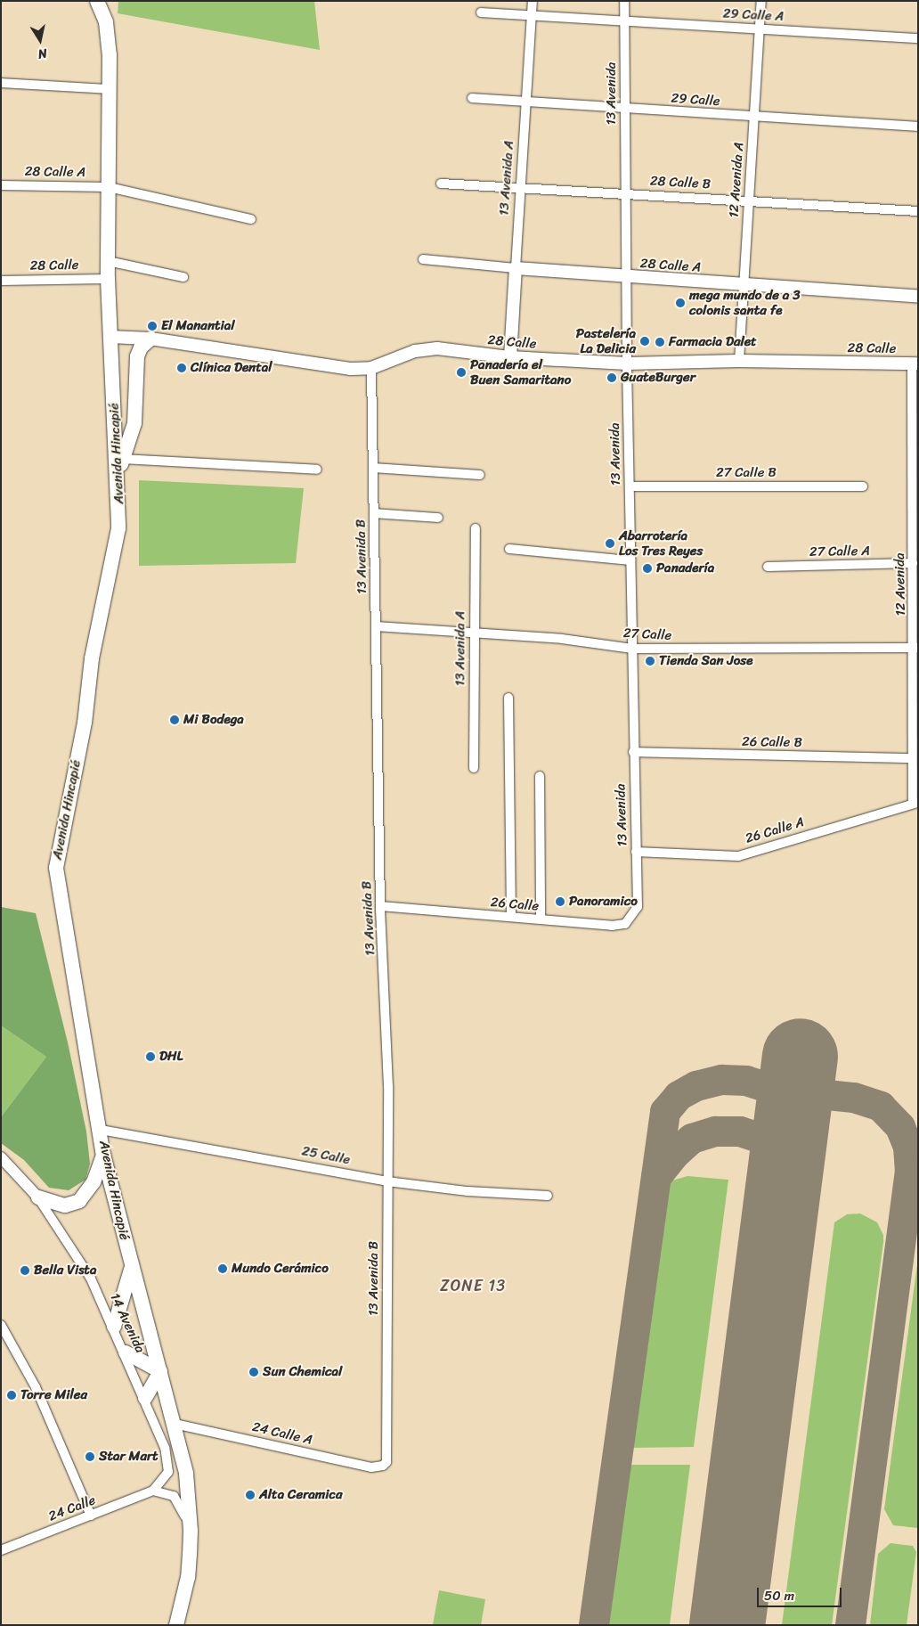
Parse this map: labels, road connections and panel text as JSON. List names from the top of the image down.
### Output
{
  "streets": {
    "main road": [
      "28 Calle A",
      "13 Avenida A",
      "28 Calle",
      "Avenida Hincapié"
    ],
    "street": [
      "29 Calle A",
      "13 Avenida",
      "29 Calle",
      "12 Avenida A",
      "28 Calle B",
      "27 Calle B",
      "27 Calle A",
      "13 Avenida B",
      "12 Avenida",
      "27 Calle",
      "26 Calle B",
      "26 Calle A",
      "26 Calle",
      "25 Calle",
      "14 Avenida",
      "24 Calle A",
      "24 Calle"
    ]
  },
  "crossings": [
    ["29 Calle A", "13 Avenida"],
    ["29 Calle A", "13 Avenida A"],
    ["29 Calle A", "12 Avenida A"],
    ["13 Avenida", "29 Calle"],
    ["13 Avenida", "28 Calle A"],
    ["13 Avenida", "28 Calle B"],
    ["13 Avenida", "28 Calle"],
    ["13 Avenida", "27 Calle B"],
    ["13 Avenida", "27 Calle"],
    ["13 Avenida", "26 Calle B"],
    ["13 Avenida", "26 Calle A"],
    ["13 Avenida", "26 Calle"],
    ["29 Calle", "13 Avenida A"],
    ["29 Calle", "12 Avenida A"],
    ["28 Calle A", "13 Avenida A"],
    ["28 Calle A", "12 Avenida A"],
    ["28 Calle A", "Avenida Hincapié"],
    ["13 Avenida A", "28 Calle B"],
    ["13 Avenida A", "28 Calle"],
    ["13 Avenida A", "27 Calle"],
    ["12 Avenida A", "28 Calle B"],
    ["12 Avenida A", "28 Calle"],
    ["28 Calle", "Avenida Hincapié"],
    ["28 Calle", "13 Avenida B"],
    ["28 Calle", "12 Avenida"],
    ["Avenida Hincapié", "25 Calle"],
    ["Avenida Hincapié", "24 Calle A"],
    ["27 Calle A", "12 Avenida"],
    ["13 Avenida B", "27 Calle"],
    ["13 Avenida B", "26 Calle"],
    ["13 Avenida B", "25 Calle"],
    ["13 Avenida B", "24 Calle A"],
    ["12 Avenida", "27 Calle"],
    ["12 Avenida", "26 Calle B"],
    ["12 Avenida", "26 Calle A"],
    ["14 Avenida", "24 Calle"]
  ],
  "districts": ["ZONE 13"],
  "places": [
    "mega mundo de a 3 colonis santa fe",
    "El Manantial",
    "Pastelería La Delicia",
    "Farmacia Dalet",
    "Clínica Dental",
    "Panadería el Buen Samaritano",
    "GuateBurger",
    "Abarrotería Los Tres Reyes",
    "Panadería",
    "Tienda San Jose",
    "Mi Bodega",
    "Panoramico",
    "DHL",
    "Mundo Cerámico",
    "Bella Vista",
    "Sun Chemical",
    "Torre Milea",
    "Star Mart",
    "Alta Ceramica"
  ],
  "scale_bar": "50 m",
  "north": "bottom"
}
